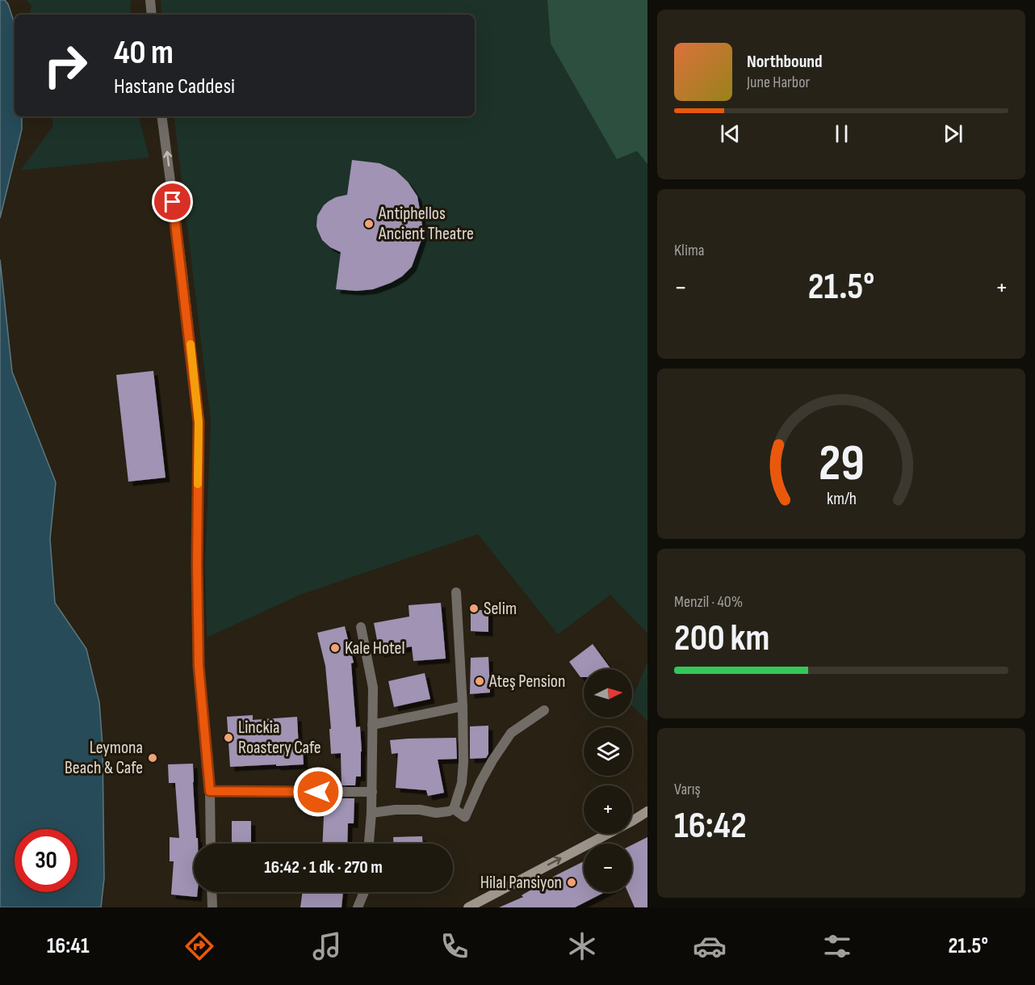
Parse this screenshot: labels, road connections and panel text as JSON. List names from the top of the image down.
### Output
{
  "places": [
    "Antiphellos Ancient Theatre",
    "Selim",
    "Kale Hotel",
    "Ateş Pension",
    "Linckia Roastery Cafe",
    "Leymona Beach & Cafe",
    "Hilal Pansiyon"
  ],
  "north": "right",
  "page": {
    "turn": ["40 m", "Hastane Caddesi"],
    "song": ["Northbound", "June Harbor"],
    "tile": [
      "Klima",
      ["Menzil · 40%", "200 km"],
      ["Varış", "16:42"]
    ],
    "heat": ["−", "21.5°", "+"],
    "map_buttons": ["+", "−"],
    "limit": "30",
    "trip": "16:42 · 1 dk · 270 m",
    "tabs": ["16:41", "21.5°"],
    "gauge": ["29", "km/h"]
  }
}
